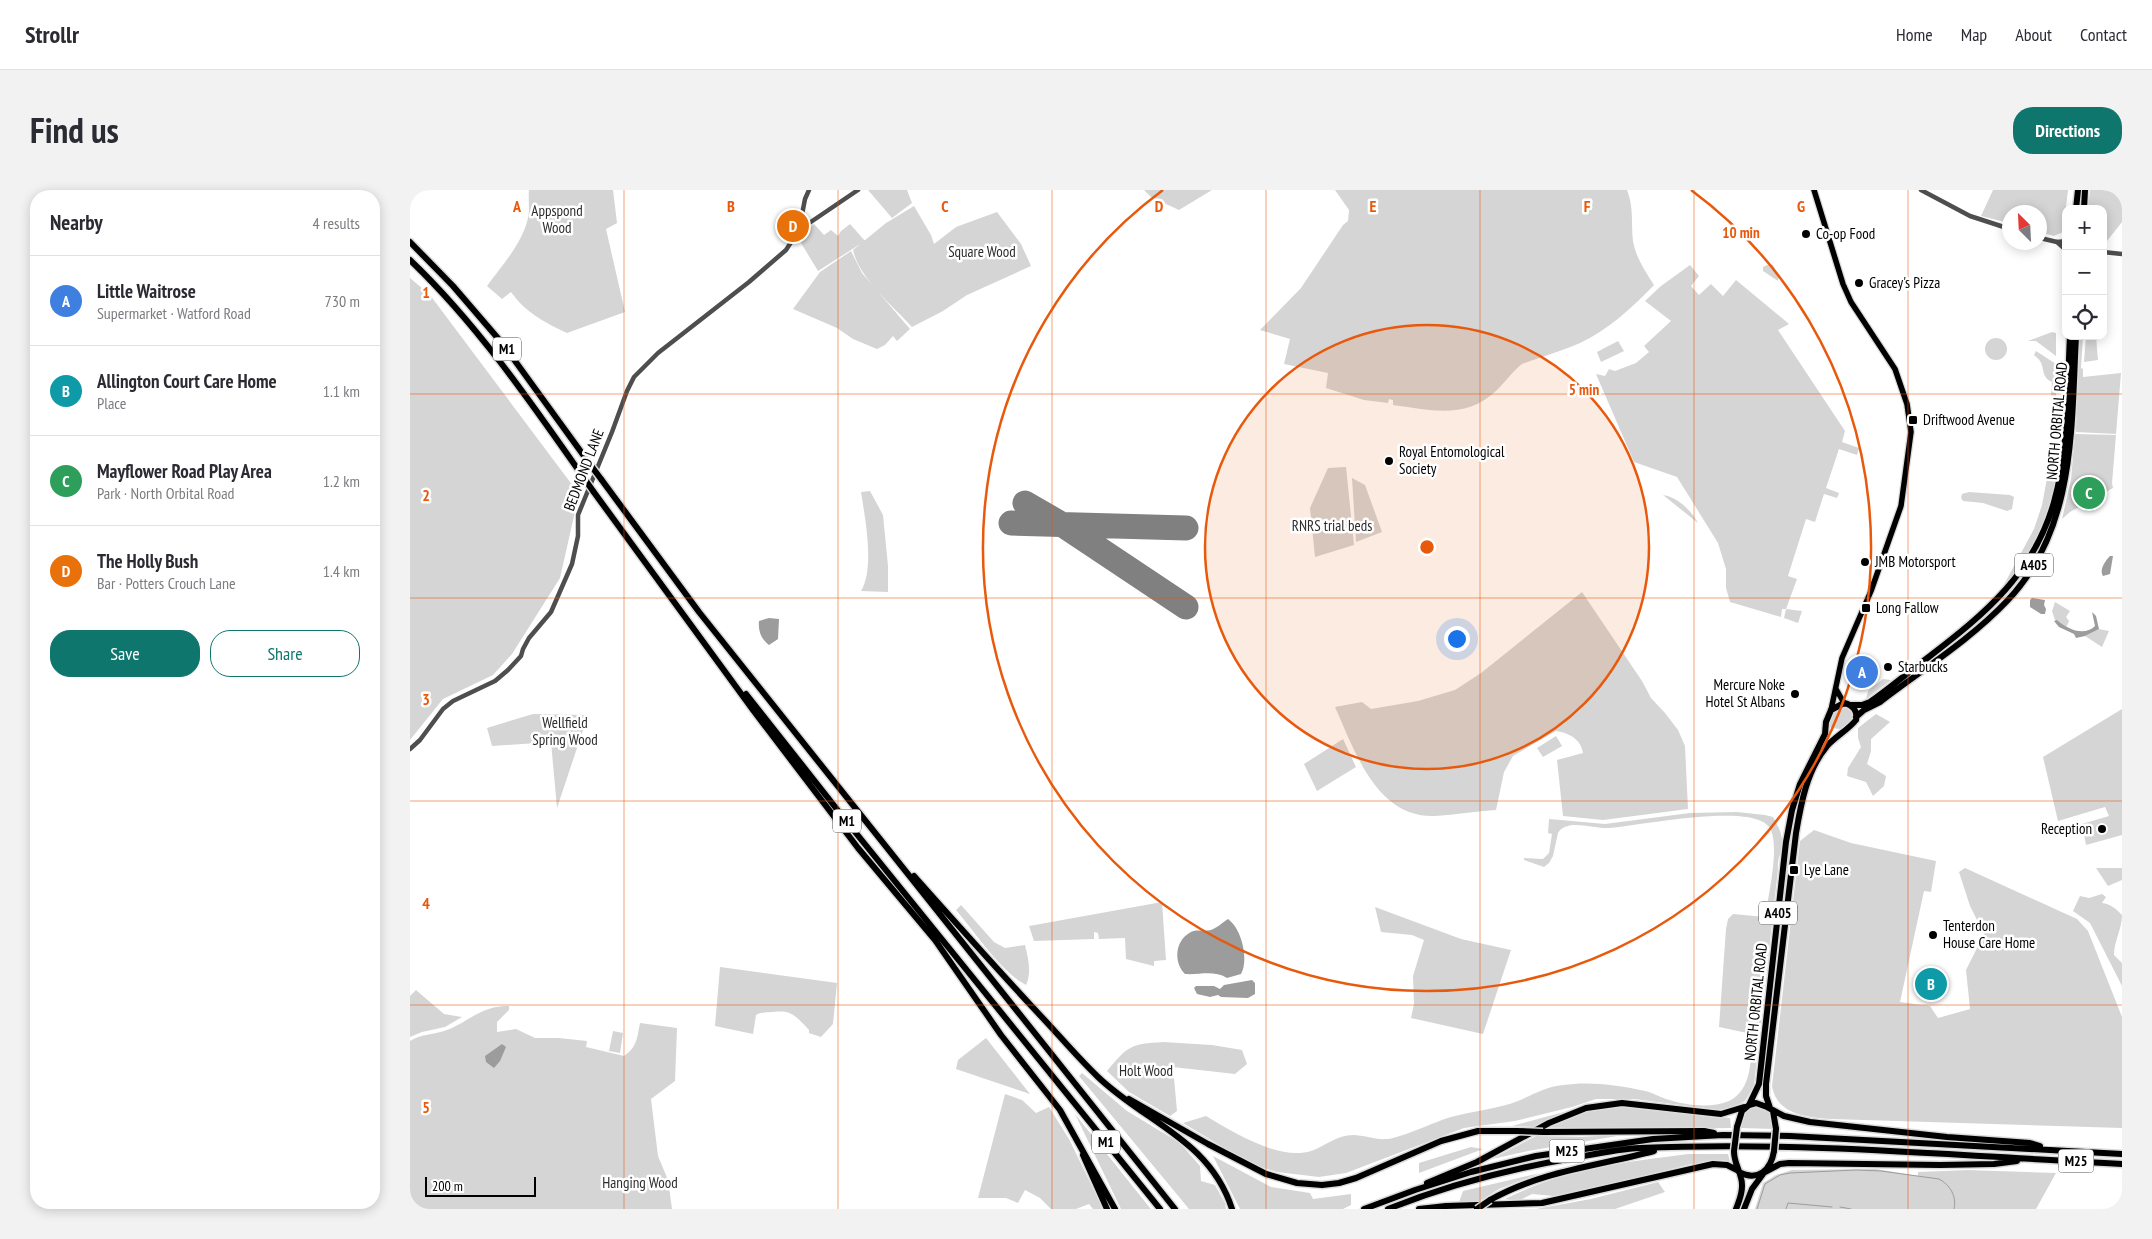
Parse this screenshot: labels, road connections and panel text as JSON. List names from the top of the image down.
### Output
{
  "streets": {
    "highway": [
      "M1",
      "NORTH ORBITAL ROAD",
      "A405",
      "M25"
    ],
    "street": ["BEDMOND LANE"]
  },
  "crossings": [
    ["NORTH ORBITAL ROAD", "M25"]
  ],
  "parks": [
    "Appspond Wood",
    "Square Wood",
    "RNRS trial beds",
    "Wellfield Spring Wood",
    "Holt Wood",
    "Hanging Wood"
  ],
  "places": {
    "other": [
      "Co-op Food",
      "Gracey's Pizza",
      "Royal Entomological Society",
      "JMB Motorsport",
      "Starbucks",
      "Mercure Noke Hotel St Albans",
      "Reception",
      "Tenterdon House Care Home"
    ],
    "transit": ["Driftwood Avenue", "Long Fallow", "Lye Lane"]
  },
  "scale_bar": "200 m",
  "north": "top left",
  "page": {
    "header": "Strollr",
    "nav": [
      "Home",
      "Map",
      "About",
      "Contact"
    ],
    "title": "Find us",
    "buttons": [
      "Directions",
      ["Save", "Share"]
    ],
    "heading": ["Nearby", "4 results"],
    "map_buttons": ["+", "−"],
    "pins": [
      "D",
      "C",
      "A",
      "B"
    ],
    "list": [
      {
        "mark": "A",
        "name": "Little Waitrose",
        "note": "Supermarket · Watford Road",
        "value": "730 m"
      },
      {
        "mark": "B",
        "name": "Allington Court Care Home",
        "note": "Place",
        "value": "1.1 km"
      },
      {
        "mark": "C",
        "name": "Mayflower Road Play Area",
        "note": "Park · North Orbital Road",
        "value": "1.2 km"
      },
      {
        "mark": "D",
        "name": "The Holly Bush",
        "note": "Bar · Potters Crouch Lane",
        "value": "1.4 km"
      }
    ],
    "scale": "200 m"
  },
  "grid": {
    "columns": [
      "A",
      "B",
      "C",
      "D",
      "E",
      "F",
      "G"
    ],
    "rows": [
      "1",
      "2",
      "3",
      "4",
      "5"
    ]
  },
  "rings": ["10 min", "5 min"]
}
